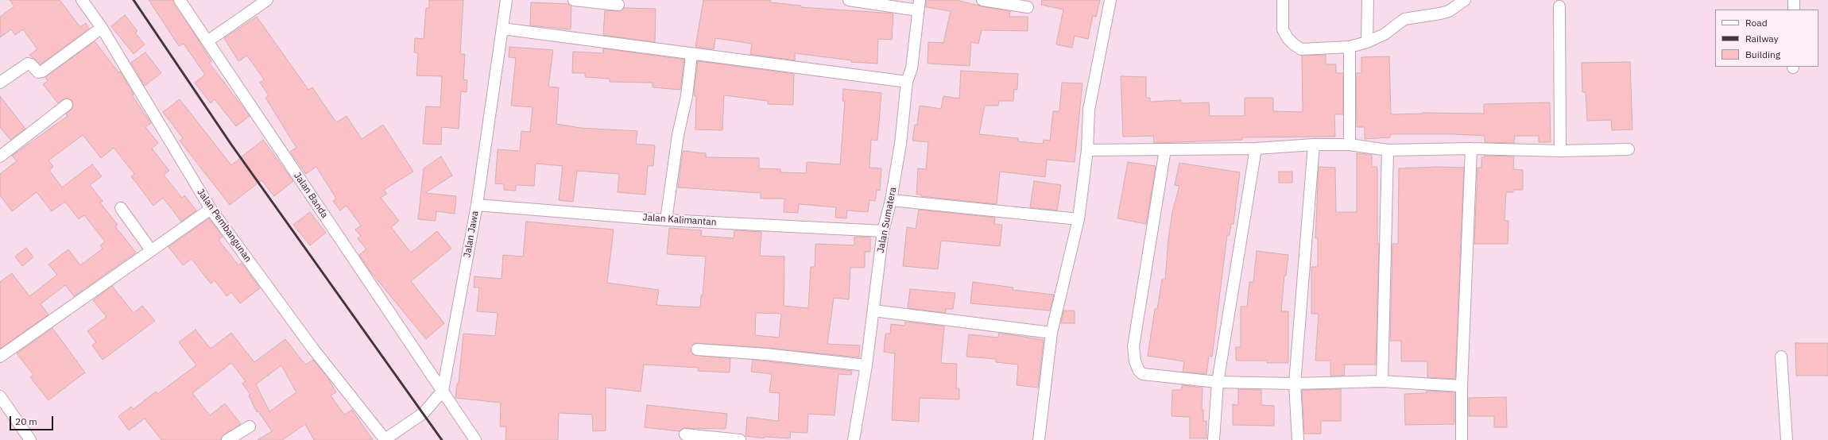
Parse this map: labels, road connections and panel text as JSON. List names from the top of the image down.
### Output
{
  "streets": {
    "street": [
      "Jalan Banda",
      "Jalan Kalimantan",
      "Jalan Sumatera",
      "Jalan Pembangunan",
      "Jalan Jawa"
    ]
  },
  "crossings": [
    ["Jalan Banda", "Jalan Jawa"],
    ["Jalan Kalimantan", "Jalan Sumatera"],
    ["Jalan Kalimantan", "Jalan Jawa"]
  ],
  "legend": ["Road", "Railway", "Building"],
  "scale_bar": "20 m"
}
